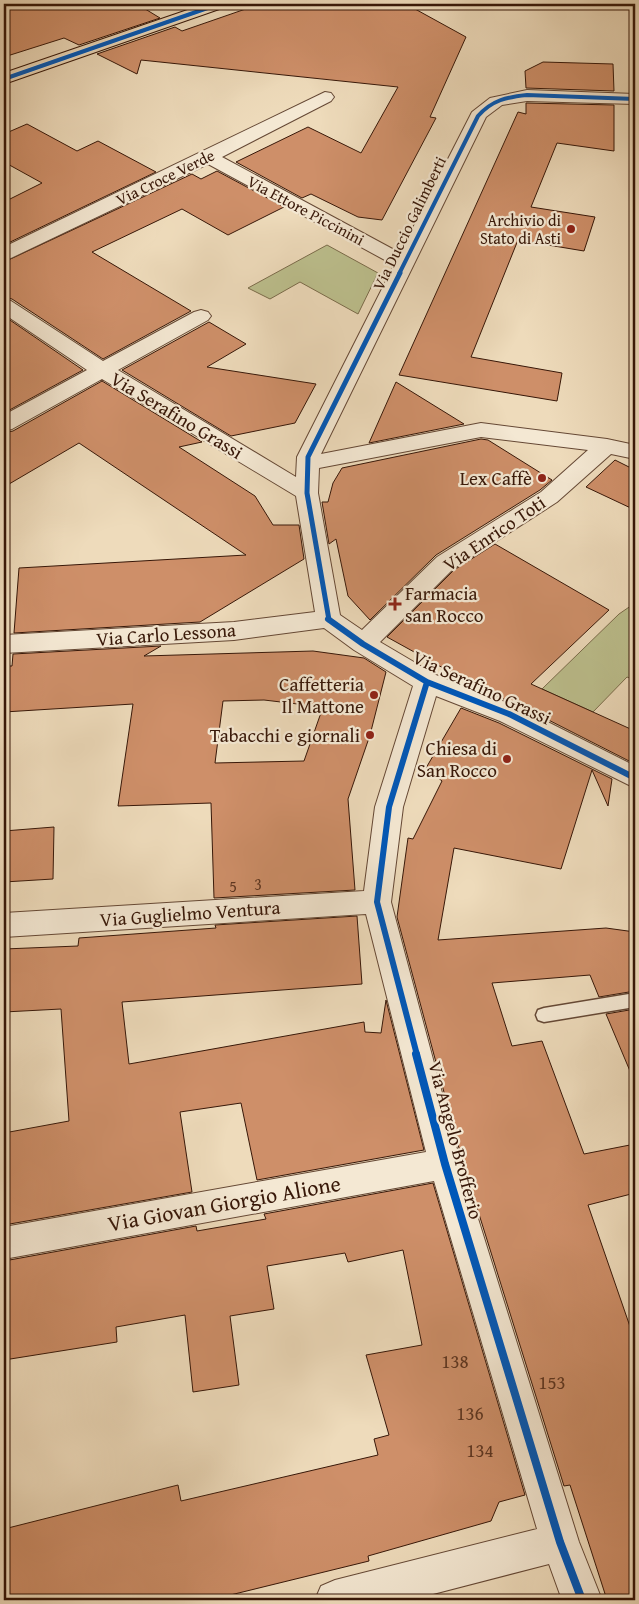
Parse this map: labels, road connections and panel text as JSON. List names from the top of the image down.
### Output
{
  "streets": {
    "street": [
      "Via Croce Verde",
      "Via Ettore Piccinini",
      "Via Duccio Galimberti",
      "Via Serafino Grassi",
      "Via Enrico Toti",
      "Via Carlo Lessona",
      "Via Guglielmo Ventura",
      "Via Angelo Brofferio",
      "Via Giovan Giorgio Alione"
    ]
  },
  "crossings": [
    ["Via Croce Verde", "Via Ettore Piccinini"],
    ["Via Ettore Piccinini", "Via Duccio Galimberti"],
    ["Via Duccio Galimberti", "Via Serafino Grassi"],
    ["Via Serafino Grassi", "Via Enrico Toti"],
    ["Via Serafino Grassi", "Via Carlo Lessona"],
    ["Via Serafino Grassi", "Via Angelo Brofferio"],
    ["Via Guglielmo Ventura", "Via Angelo Brofferio"],
    ["Via Angelo Brofferio", "Via Giovan Giorgio Alione"]
  ],
  "places": {
    "other": [
      "Archivio di Stato di Asti",
      "Lex Caffè",
      "Caffetteria Il Mattone",
      "Tabacchi e giornali",
      "Chiesa di San Rocco"
    ],
    "health": ["Farmacia san Rocco"]
  },
  "house_numbers": [
    "3",
    "5",
    "138",
    "153",
    "136",
    "134"
  ]
}
